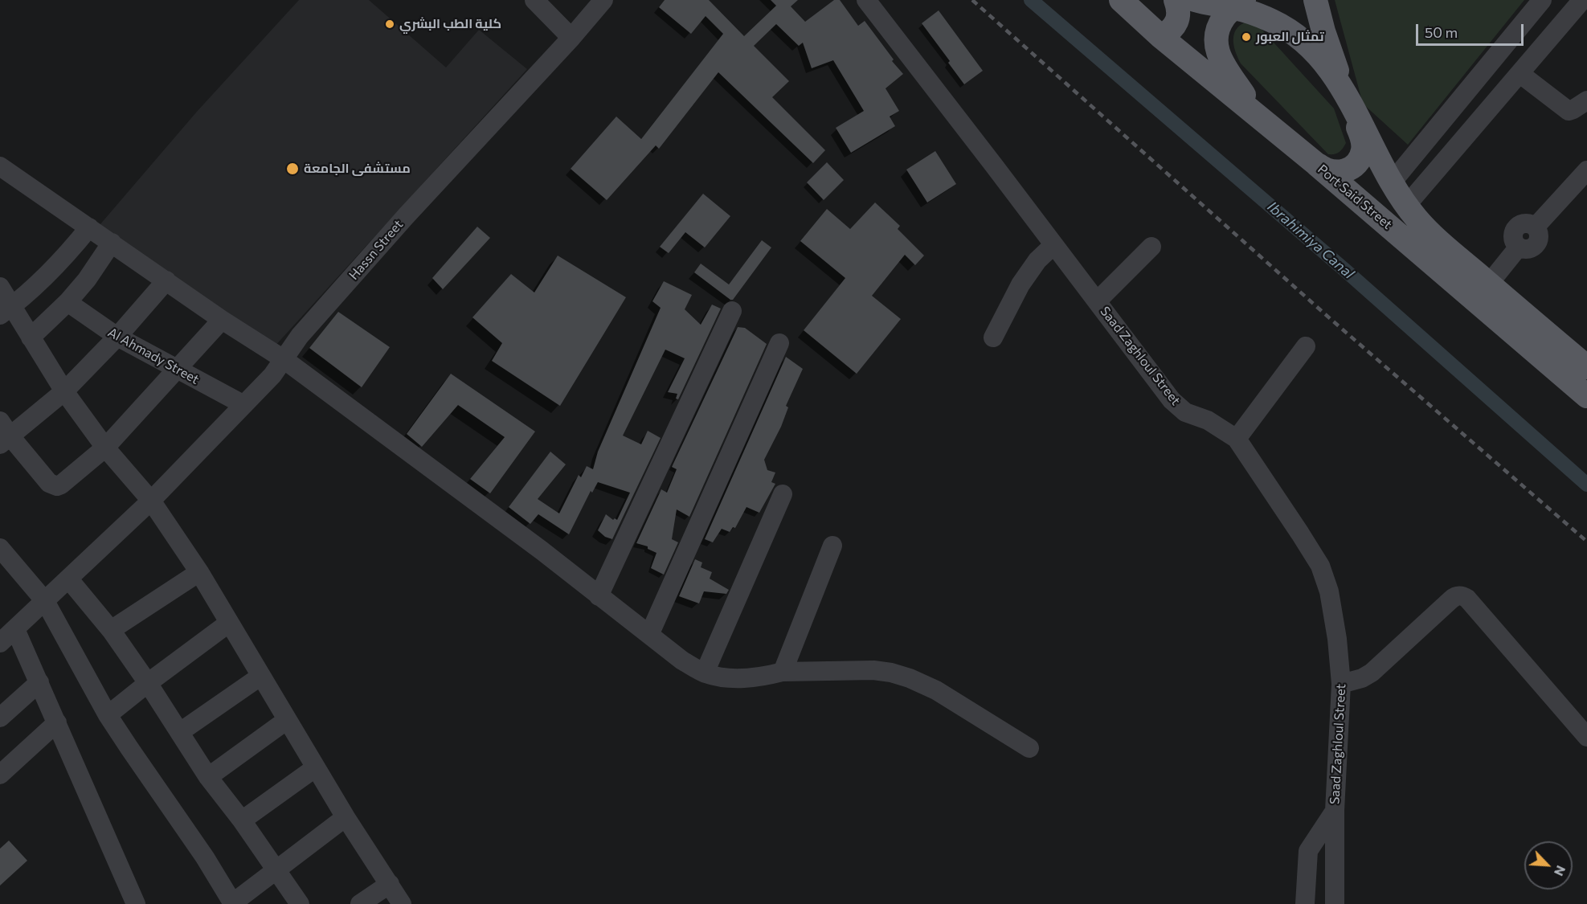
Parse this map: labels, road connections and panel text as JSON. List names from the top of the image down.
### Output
{
  "streets": {
    "main road": ["Port Said Street"],
    "street": ["Hassn Street", "Al Ahmady Street", "Saad Zaghloul Street"]
  },
  "crossings": [
    ["Hassn Street", "Al Ahmady Street"]
  ],
  "water": ["Ibrahimiya Canal"],
  "places": ["كلية الطب البشري", "تمثال العبور", "مستشفى الجامعة"],
  "scale_bar": "50 m",
  "north": "bottom right"
}
